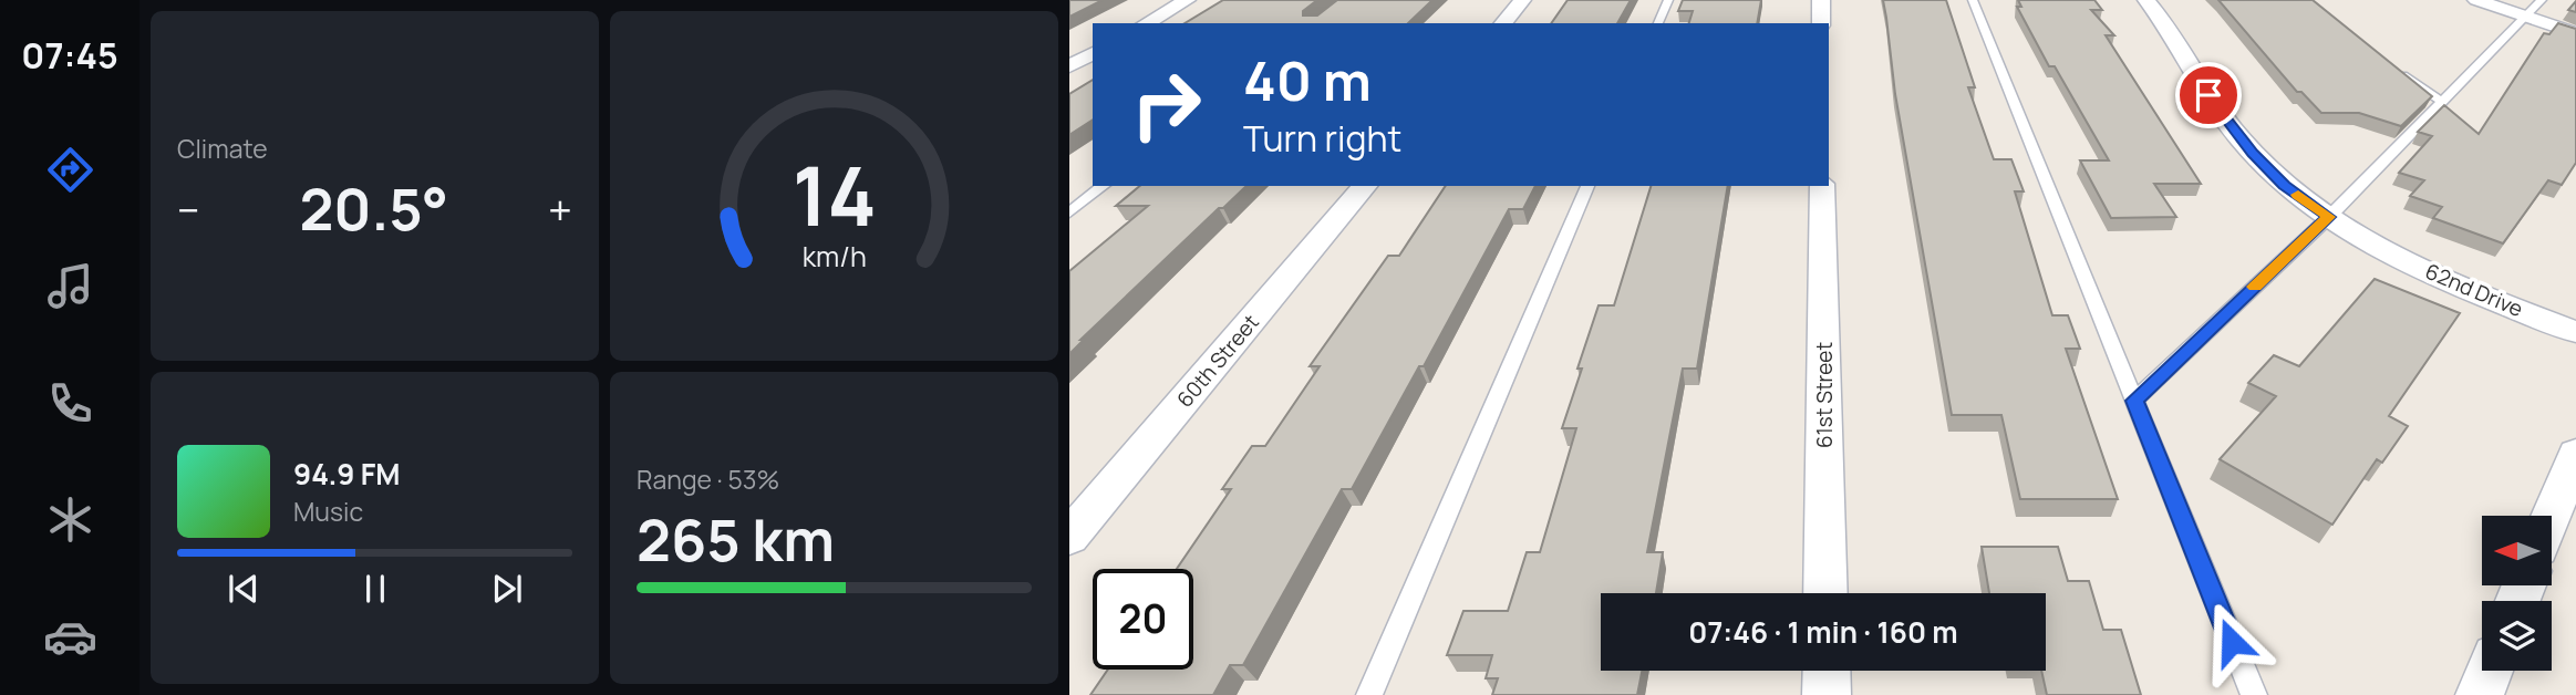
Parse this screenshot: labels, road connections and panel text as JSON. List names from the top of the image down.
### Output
{
  "streets": {
    "street": ["62nd Drive", "60th Street", "61st Street"]
  },
  "north": "left",
  "page": {
    "tabs": "07:45",
    "tile": [
      "Climate",
      ["Range · 53%", "265 km"]
    ],
    "turn": ["40 m", "Turn right"],
    "heat": ["−", "20.5°", "+"],
    "song": ["94.9 FM", "Music"],
    "limit": "20",
    "trip": "07:46 · 1 min · 160 m",
    "gauge": ["14", "km/h"]
  }
}
